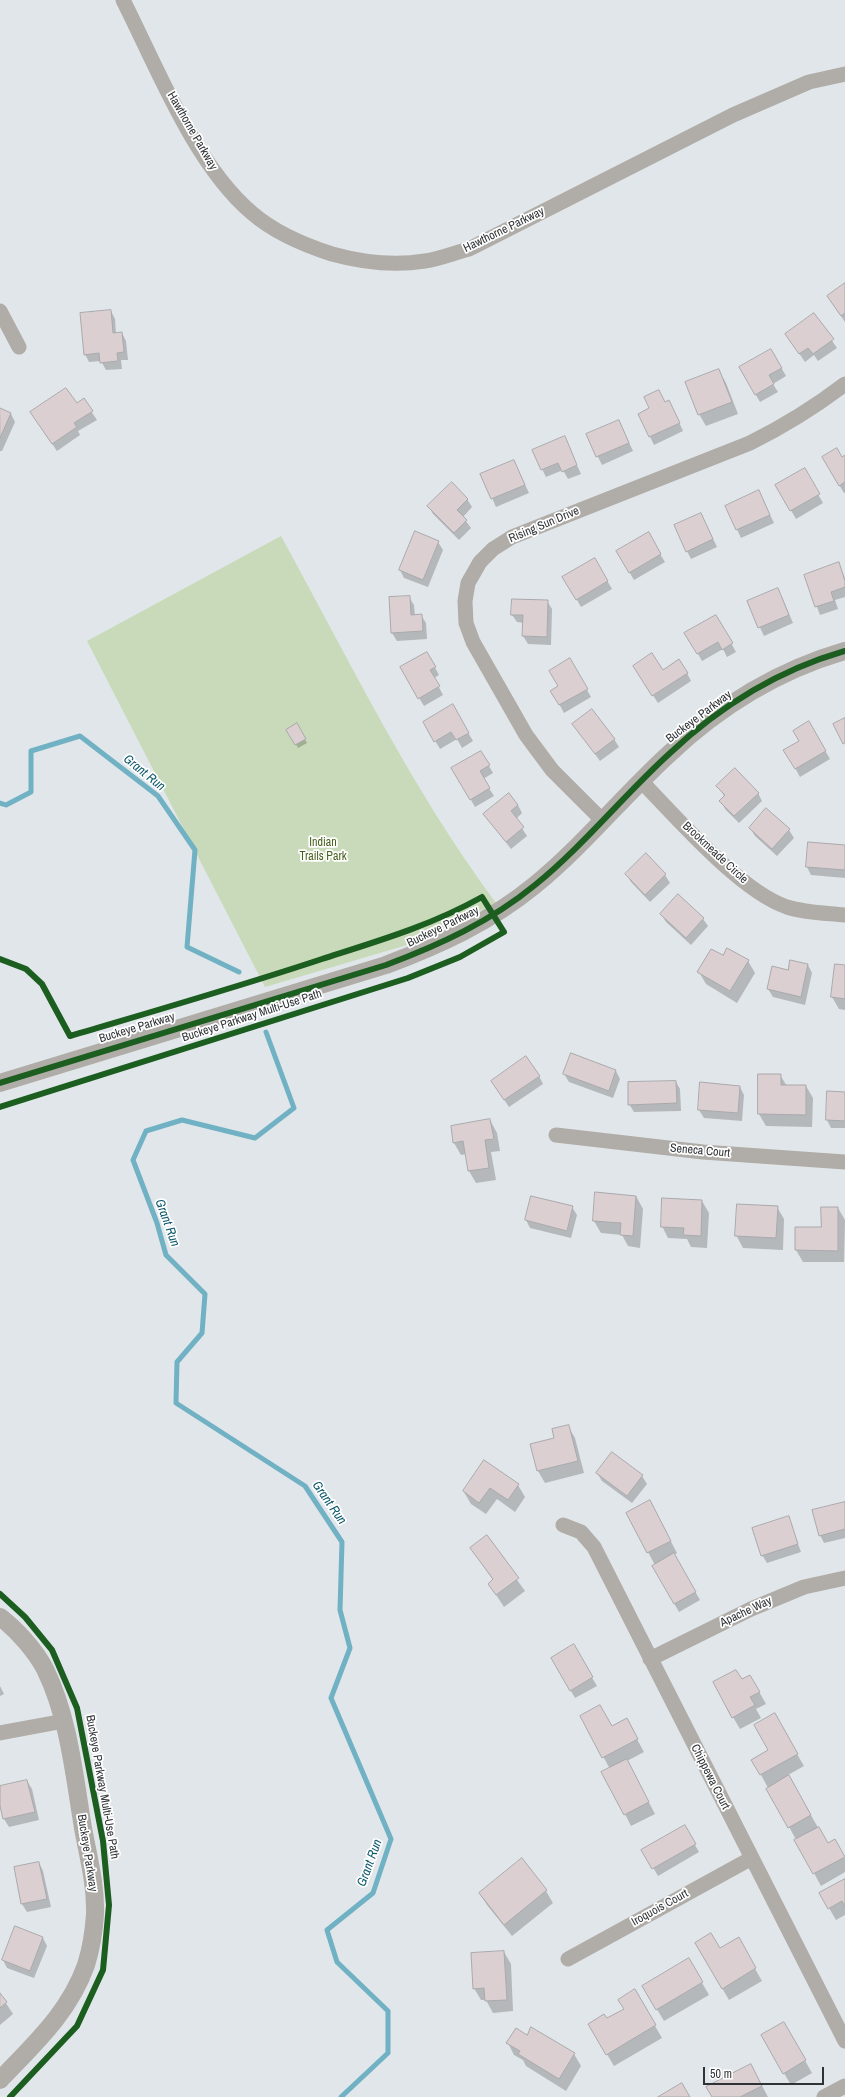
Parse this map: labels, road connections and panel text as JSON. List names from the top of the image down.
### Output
{
  "streets": {
    "street": [
      "Hawthorne Parkway",
      "Rising Sun Drive",
      "Buckeye Parkway",
      "Brookmeade Circle",
      "Seneca Court",
      "Apache Way",
      "Chippewa Court",
      "Iroquois Court"
    ],
    "cycle path": ["Buckeye Parkway Multi-Use Path"]
  },
  "crossings": [
    ["Rising Sun Drive", "Buckeye Parkway"],
    ["Buckeye Parkway", "Brookmeade Circle"],
    ["Apache Way", "Chippewa Court"],
    ["Chippewa Court", "Iroquois Court"]
  ],
  "water": ["Grant Run"],
  "parks": ["Indian Trails Park"],
  "scale_bar": "50 m"
}
